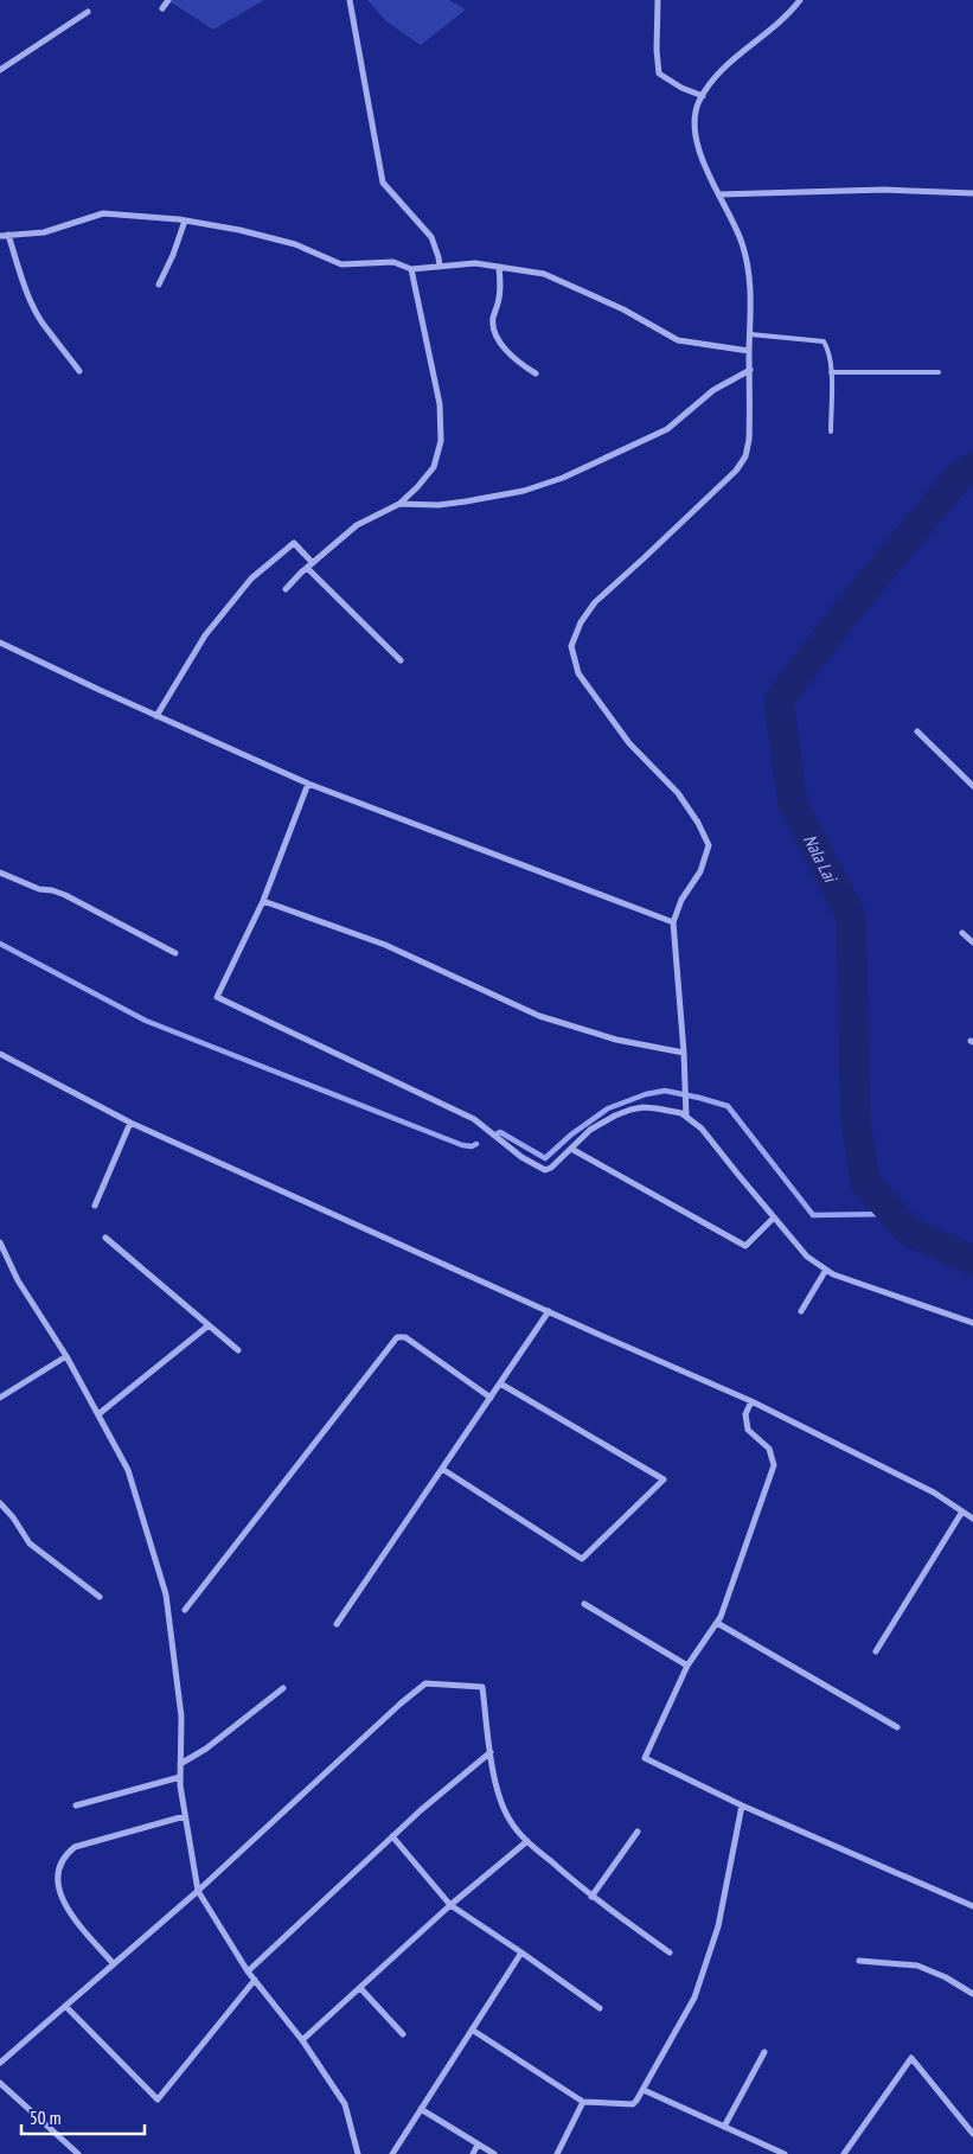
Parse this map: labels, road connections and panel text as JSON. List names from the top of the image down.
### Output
{
  "water": ["Nala Lai"],
  "scale_bar": "50 m"
}
